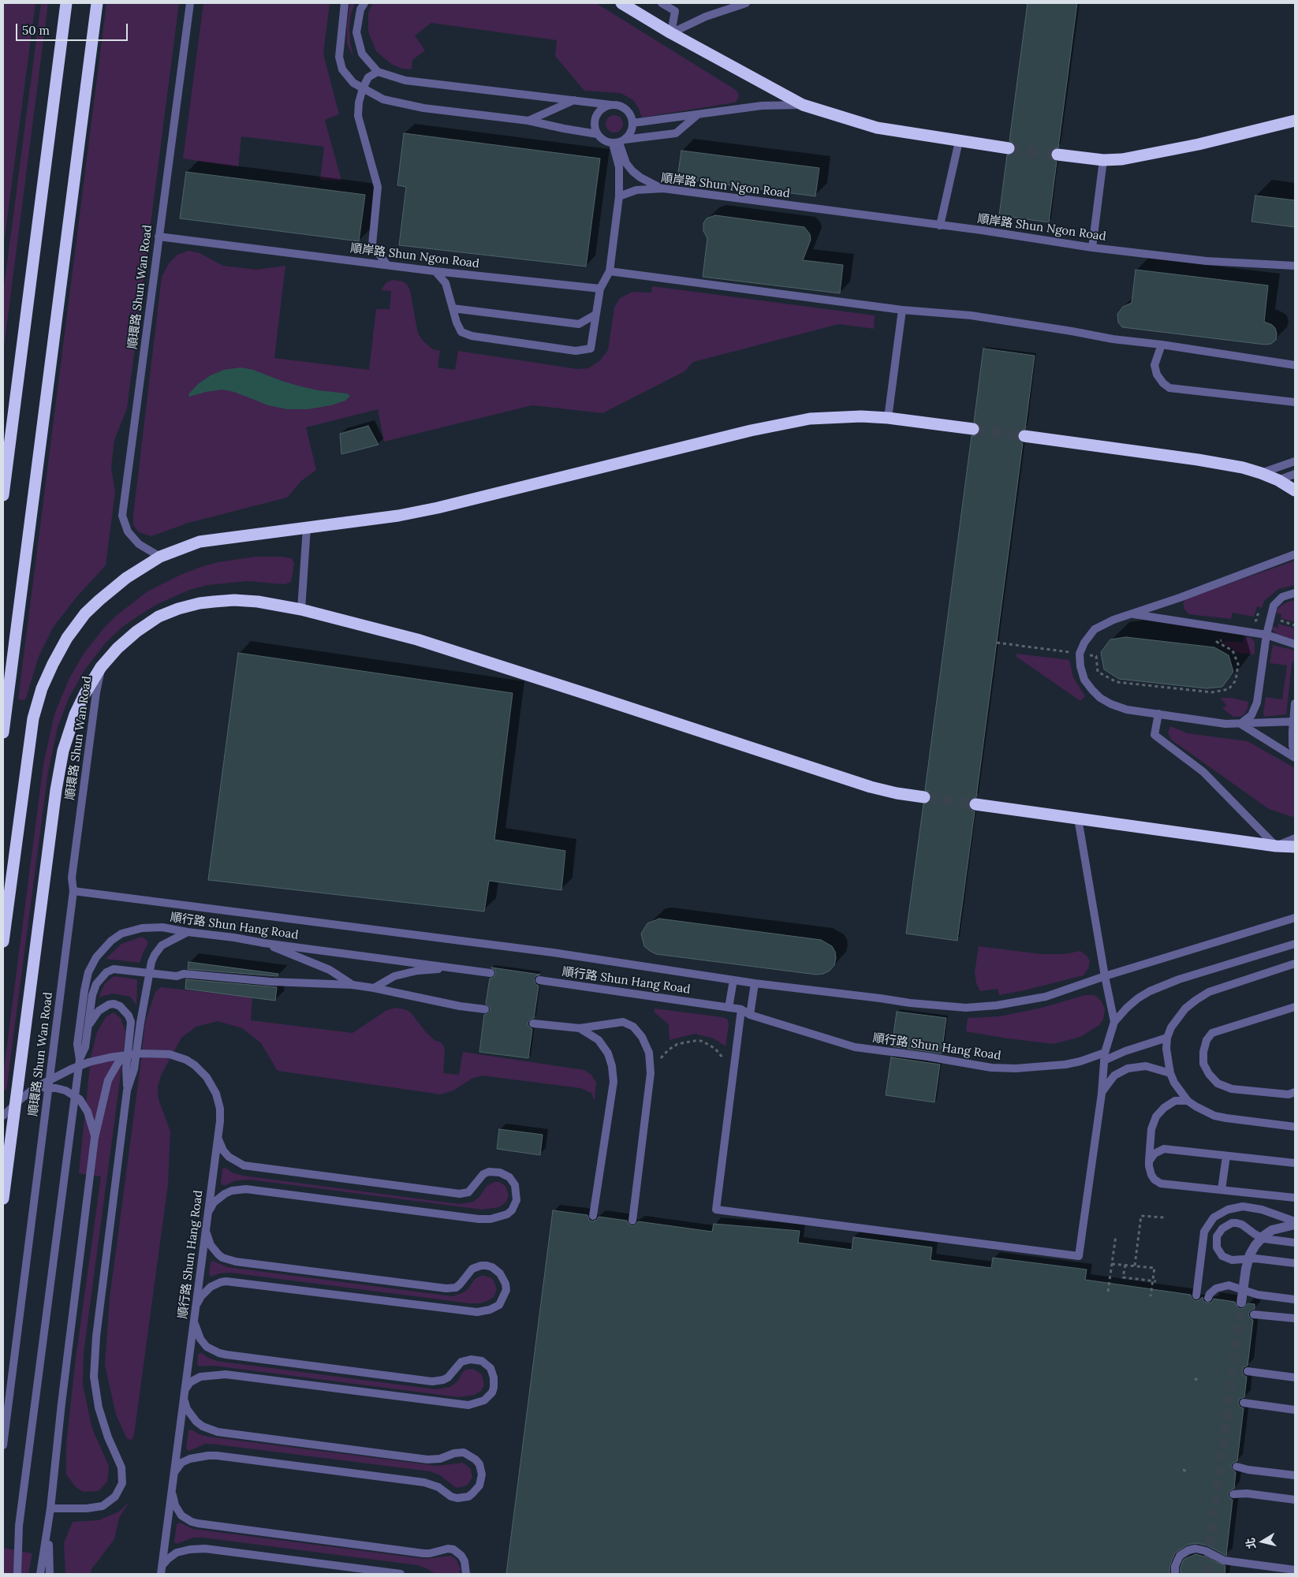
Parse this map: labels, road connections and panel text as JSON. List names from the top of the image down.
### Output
{
  "streets": {
    "lane": ["順岸路 Shun Ngon Road", "順環路 Shun Wan Road", "順行路 Shun Hang Road"]
  },
  "crossings": [
    ["順岸路 Shun Ngon Road", "順環路 Shun Wan Road"]
  ],
  "scale_bar": "50 m",
  "north": "left"
}
